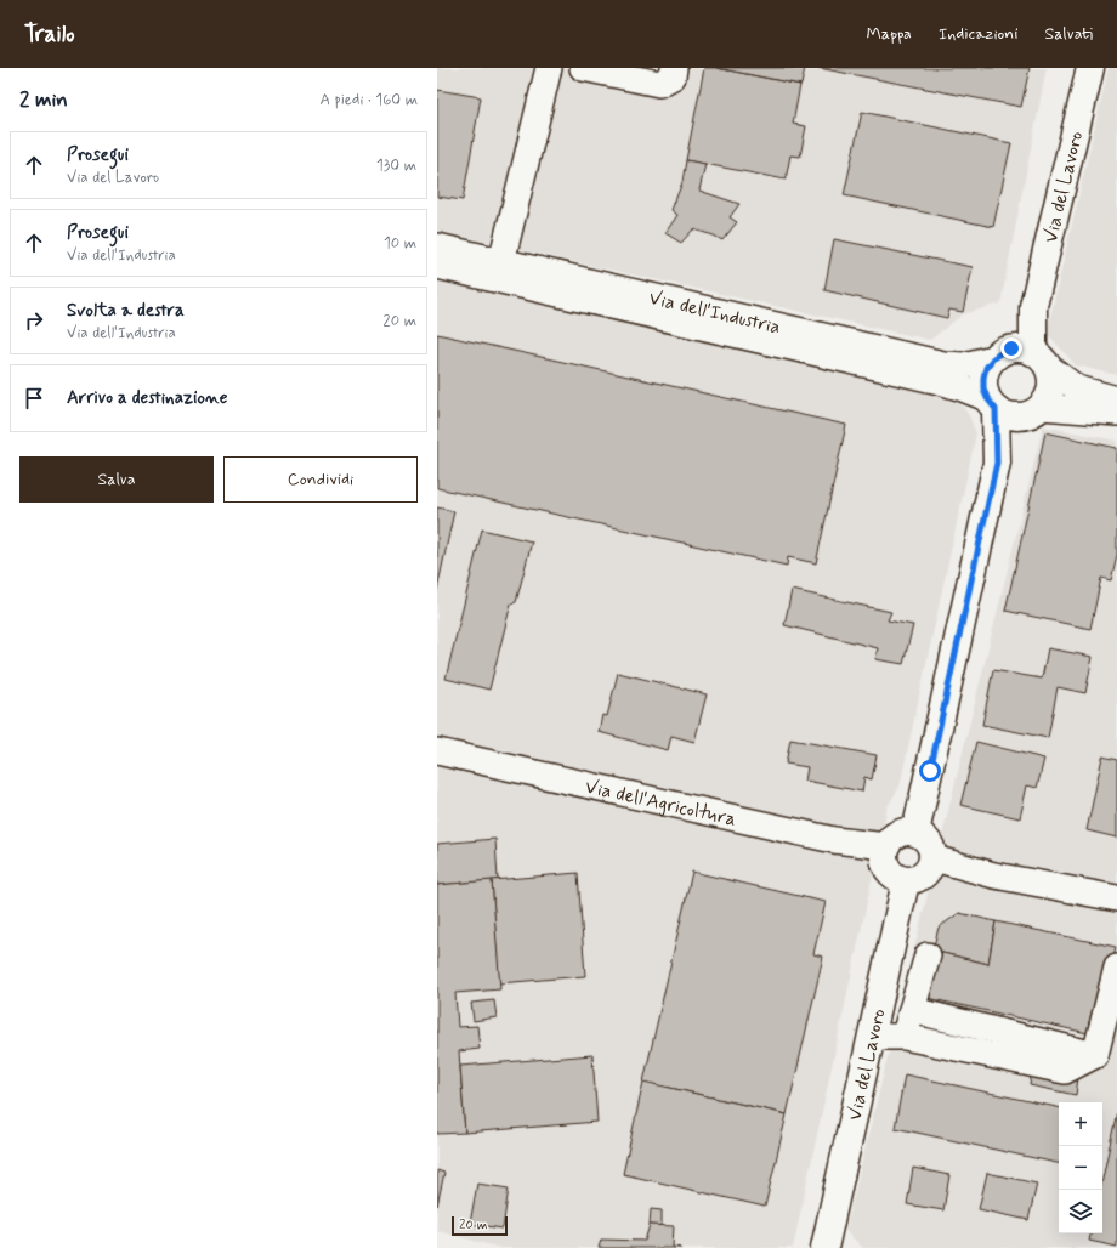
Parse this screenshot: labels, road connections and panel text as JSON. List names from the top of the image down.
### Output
{
  "streets": {
    "main road": ["Via del Lavoro", "Via dell'Industria"],
    "street": ["Via dell'Agricoltura"]
  },
  "crossings": [
    ["Via del Lavoro", "Via dell'Industria"],
    ["Via del Lavoro", "Via dell'Agricoltura"]
  ],
  "scale_bar": "20 m",
  "page": {
    "header": "Trailo",
    "nav": ["Mappa", "Indicazioni", "Salvati"],
    "heading": ["2 min", "A piedi · 160 m"],
    "list": [
      ["Prosegui", "Via del Lavoro", "130 m"],
      ["Prosegui", "Via dell'Industria", "10 m"],
      ["Svolta a destra", "Via dell'Industria", "20 m"],
      "Arrivo a destinazione"
    ],
    "buttons": ["Salva", "Condividi"],
    "map_buttons": ["+", "−"],
    "scale": "20 m"
  }
}
